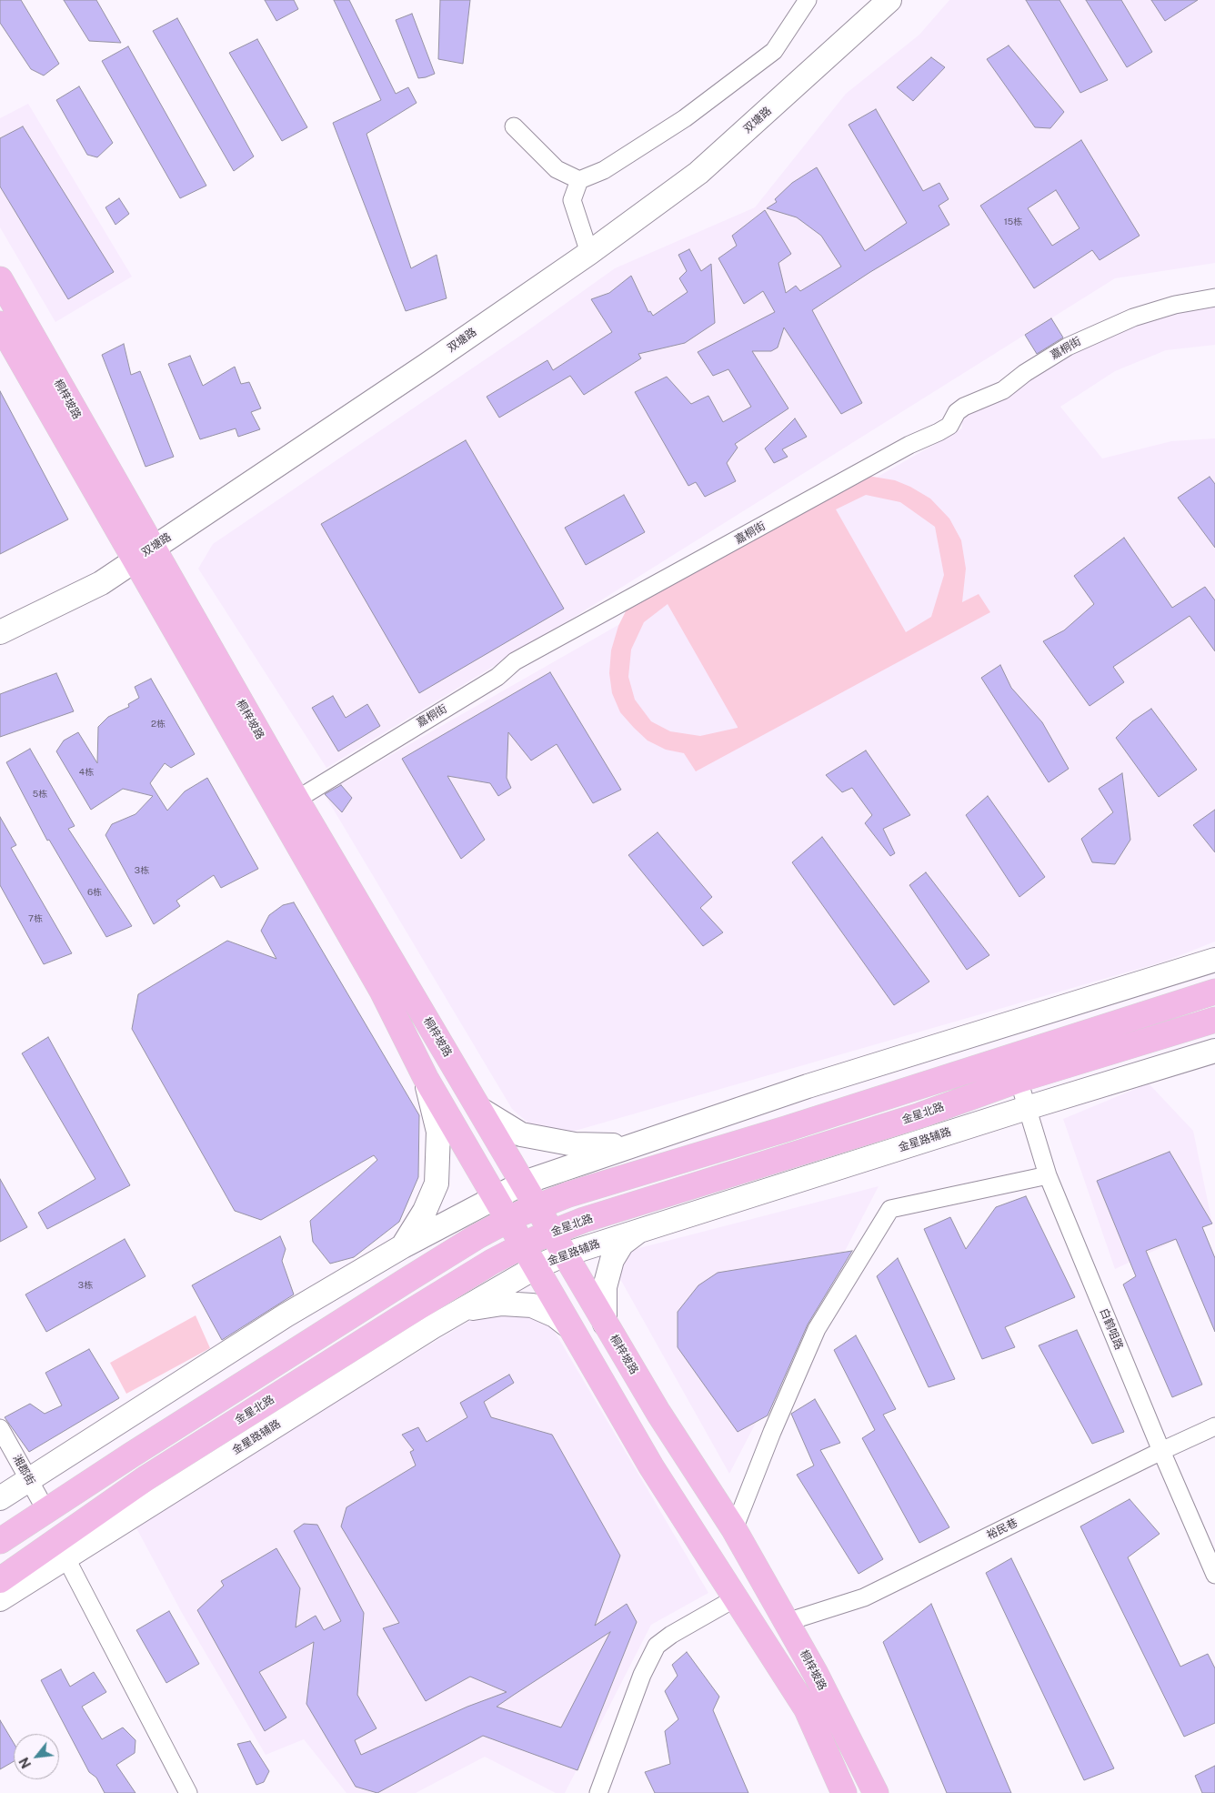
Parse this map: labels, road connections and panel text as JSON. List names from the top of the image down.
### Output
{
  "streets": {
    "main road": ["桐梓坡路", "金星北路"],
    "street": [
      "双塘路",
      "嘉桐街",
      "金星路辅路",
      "白鹤咀路",
      "湘郡街",
      "裕民巷"
    ]
  },
  "crossings": [
    ["双塘路", "桐梓坡路"],
    ["嘉桐街", "桐梓坡路"],
    ["桐梓坡路", "金星北路"],
    ["桐梓坡路", "金星路辅路"],
    ["桐梓坡路", "裕民巷"],
    ["金星北路", "金星路辅路"],
    ["金星北路", "白鹤咀路"],
    ["金星路辅路", "白鹤咀路"],
    ["白鹤咀路", "裕民巷"]
  ],
  "house_numbers": [
    "15栋",
    "2栋",
    "4栋",
    "5栋",
    "3栋",
    "6栋",
    "7栋",
    "3栋"
  ],
  "north": "bottom left"
}
